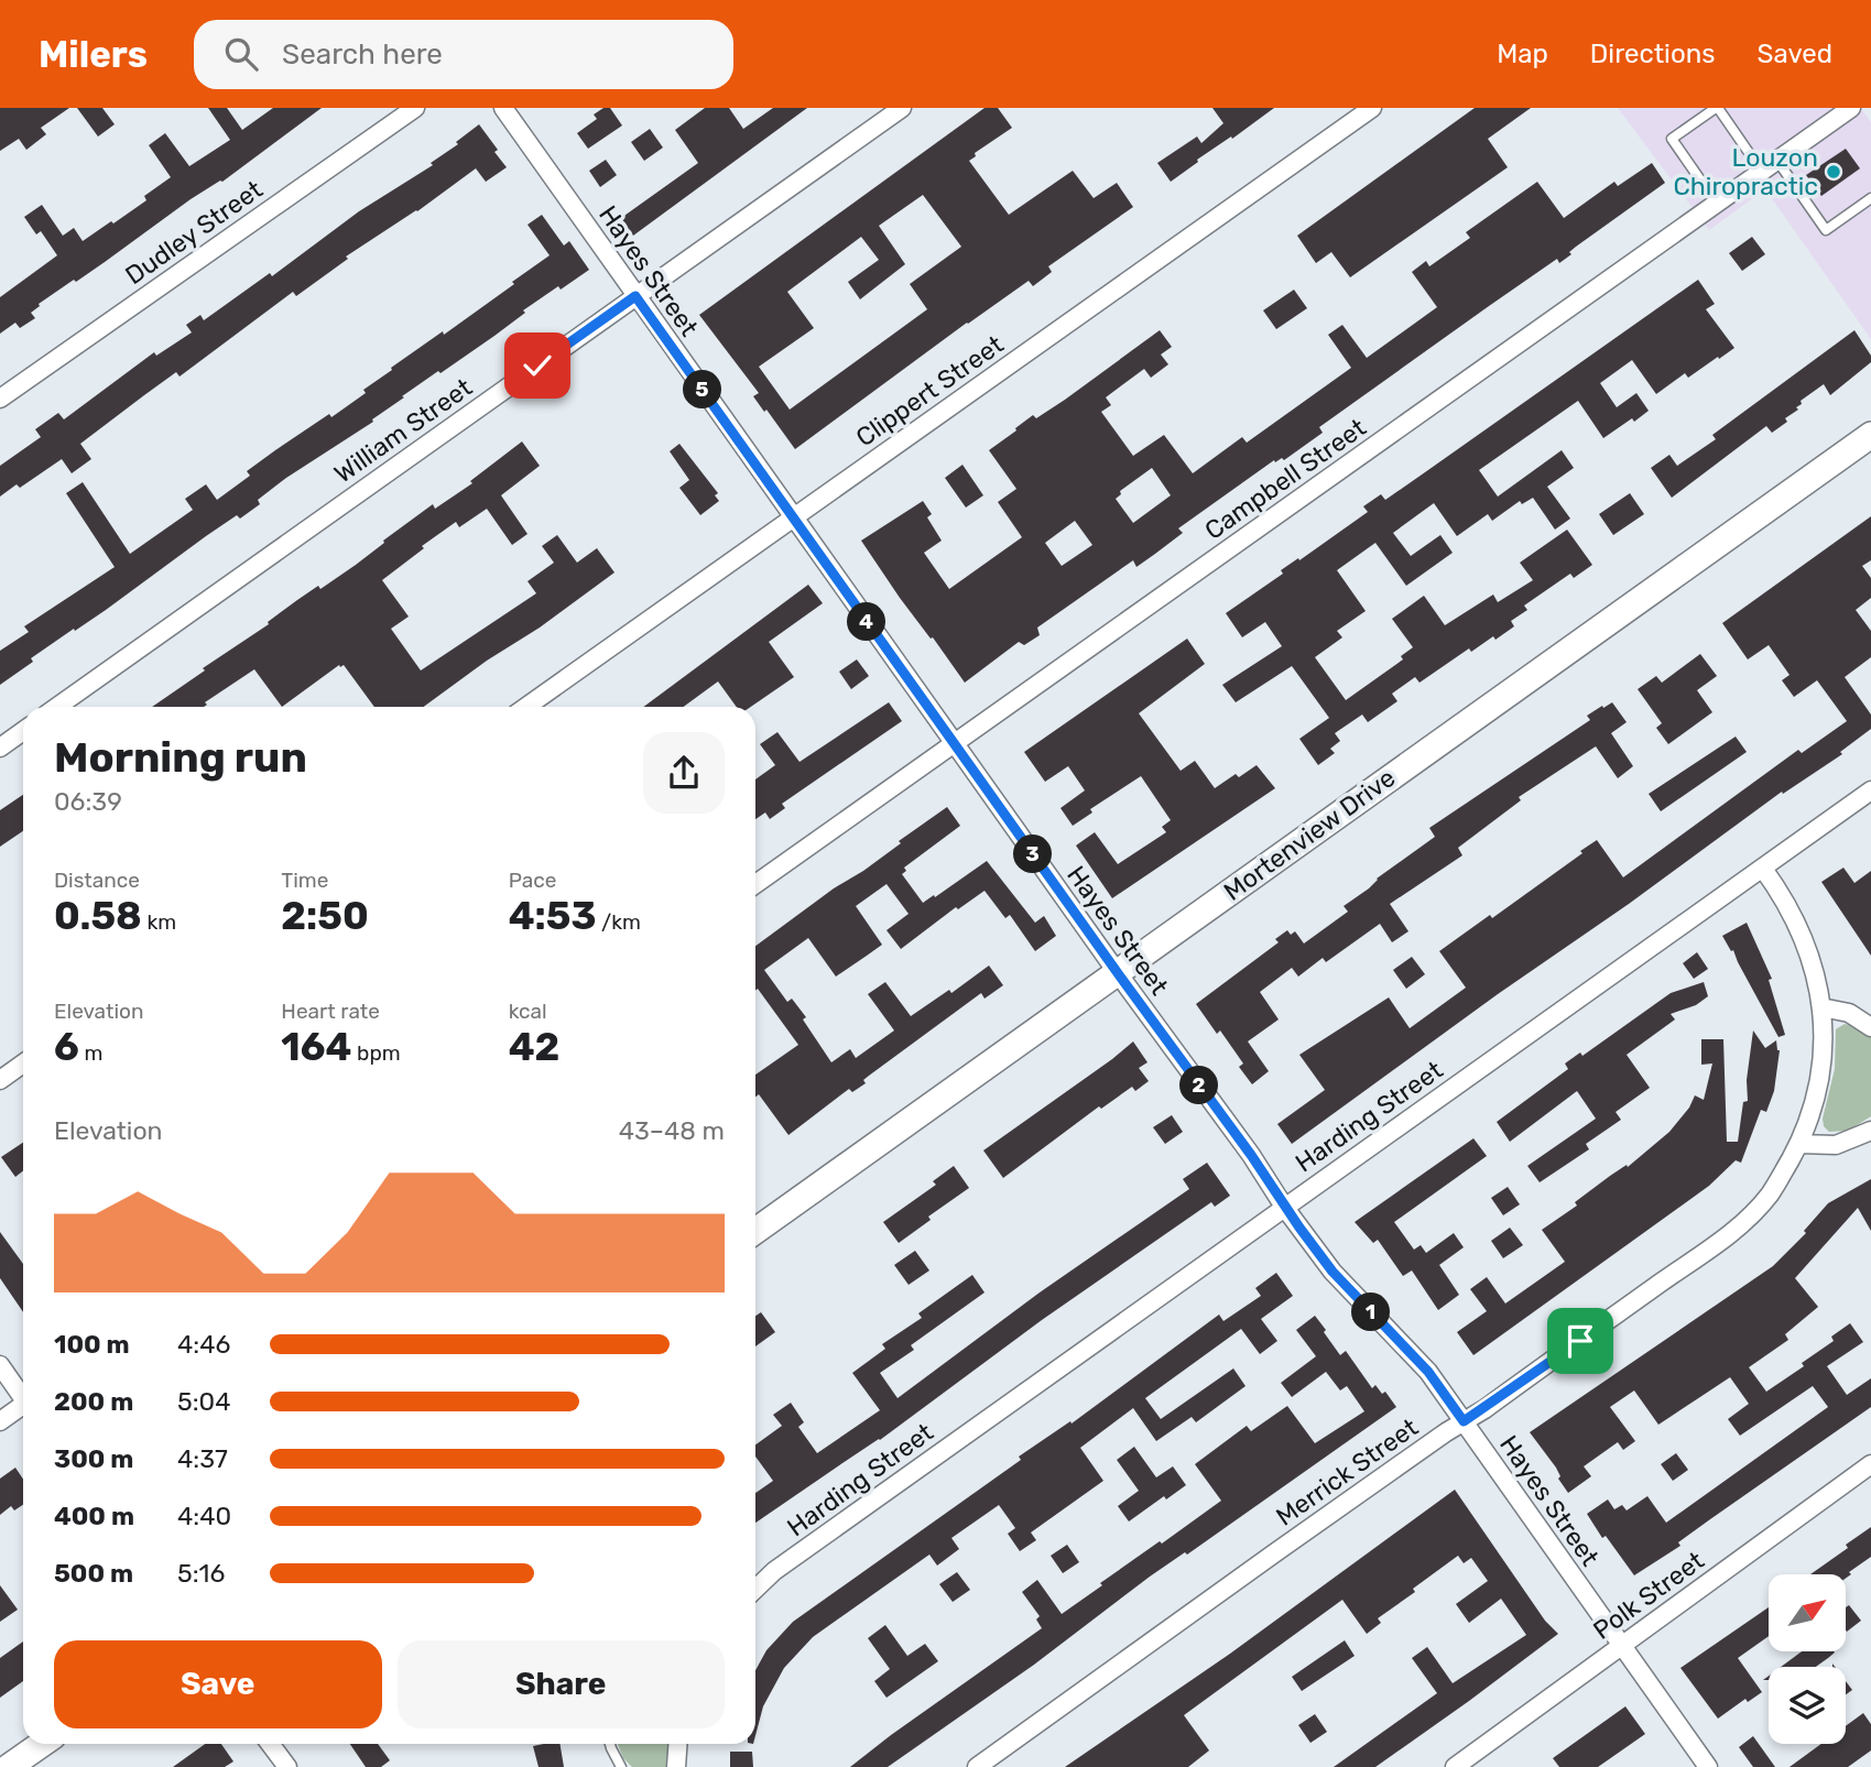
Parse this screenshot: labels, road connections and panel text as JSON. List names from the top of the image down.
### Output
{
  "streets": {
    "street": [
      "Dudley Street",
      "Hayes Street",
      "Clippert Street",
      "William Street",
      "Campbell Street",
      "Mortenview Drive",
      "Harding Street",
      "Merrick Street",
      "Polk Street"
    ]
  },
  "crossings": [
    ["Hayes Street", "Clippert Street"],
    ["Hayes Street", "William Street"],
    ["Hayes Street", "Campbell Street"],
    ["Hayes Street", "Mortenview Drive"],
    ["Hayes Street", "Harding Street"],
    ["Hayes Street", "Merrick Street"],
    ["Hayes Street", "Polk Street"],
    ["Harding Street", "Merrick Street"]
  ],
  "places": ["Louzon Chiropractic"],
  "north": "top right",
  "page": {
    "header": "Milers",
    "search": "Search here",
    "nav": ["Map", "Directions", "Saved"],
    "pins": [
      "5",
      "4",
      "3",
      "2",
      "1"
    ],
    "heading": ["Morning run", "06:39"],
    "stats": [
      ["Distance", "0.58 km"],
      ["Time", "2:50"],
      ["Pace", "4:53 /km"],
      ["Elevation", "6 m"],
      ["Heart rate", "164 bpm"],
      ["kcal", "42"]
    ],
    "chart": ["Elevation", "43–48 m"],
    "list": [
      {
        "name": "100 m",
        "note": "4:46"
      },
      {
        "name": "200 m",
        "note": "5:04"
      },
      {
        "name": "300 m",
        "note": "4:37"
      },
      {
        "name": "400 m",
        "note": "4:40"
      },
      {
        "name": "500 m",
        "note": "5:16"
      }
    ],
    "buttons": ["Save", "Share"]
  }
}
